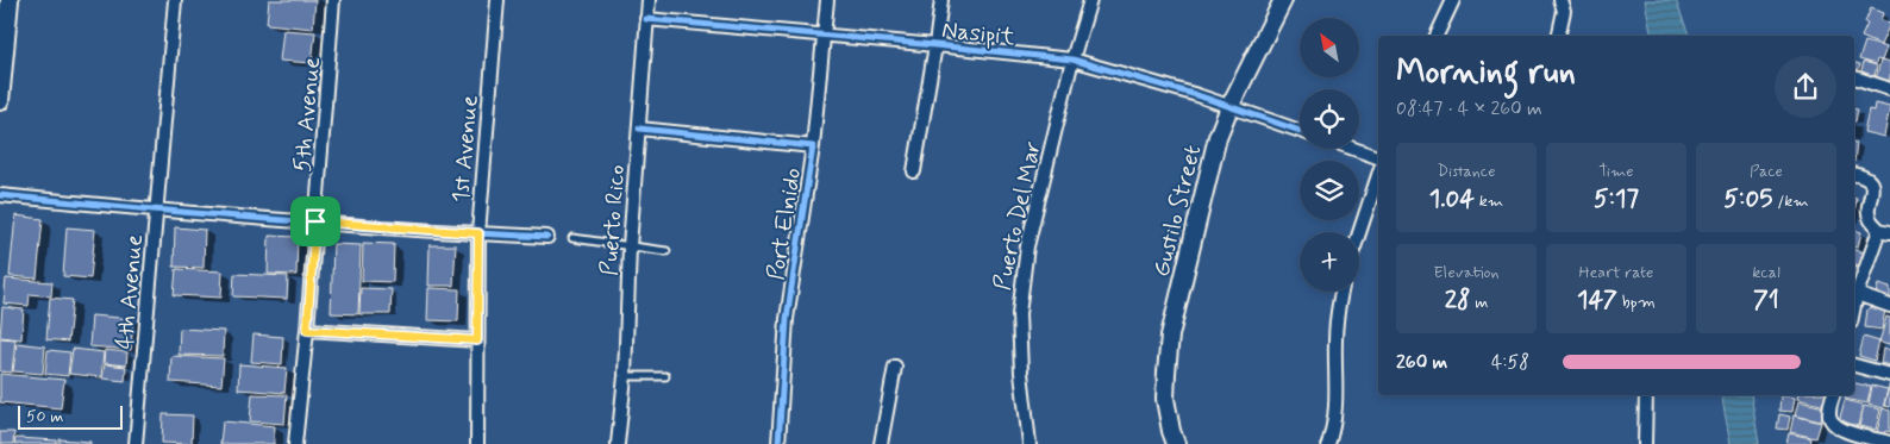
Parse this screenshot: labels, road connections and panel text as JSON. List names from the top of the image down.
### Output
{
  "streets": {
    "street": [
      "Nasipit",
      "5th Avenue",
      "1st Avenue",
      "Gustilo Street",
      "Puerto Del Mar",
      "Puerto Rico",
      "Port Elnido",
      "4th Avenue"
    ]
  },
  "crossings": [
    ["Nasipit", "Gustilo Street"],
    ["Nasipit", "Puerto Del Mar"],
    ["Nasipit", "Puerto Rico"],
    ["Puerto Rico", "Port Elnido"]
  ],
  "scale_bar": "50 m",
  "north": "top left",
  "page": {
    "map_buttons": "+",
    "heading": ["Morning run", "08:47 · 4 × 260 m"],
    "stats": [
      ["Distance", "1.04 km"],
      ["Time", "5:17"],
      ["Pace", "5:05 /km"],
      ["Elevation", "28 m"],
      ["Heart rate", "147 bpm"],
      ["kcal", "71"]
    ],
    "list": [
      {
        "name": "260 m",
        "note": "4:58"
      }
    ],
    "scale": "50 m"
  }
}
